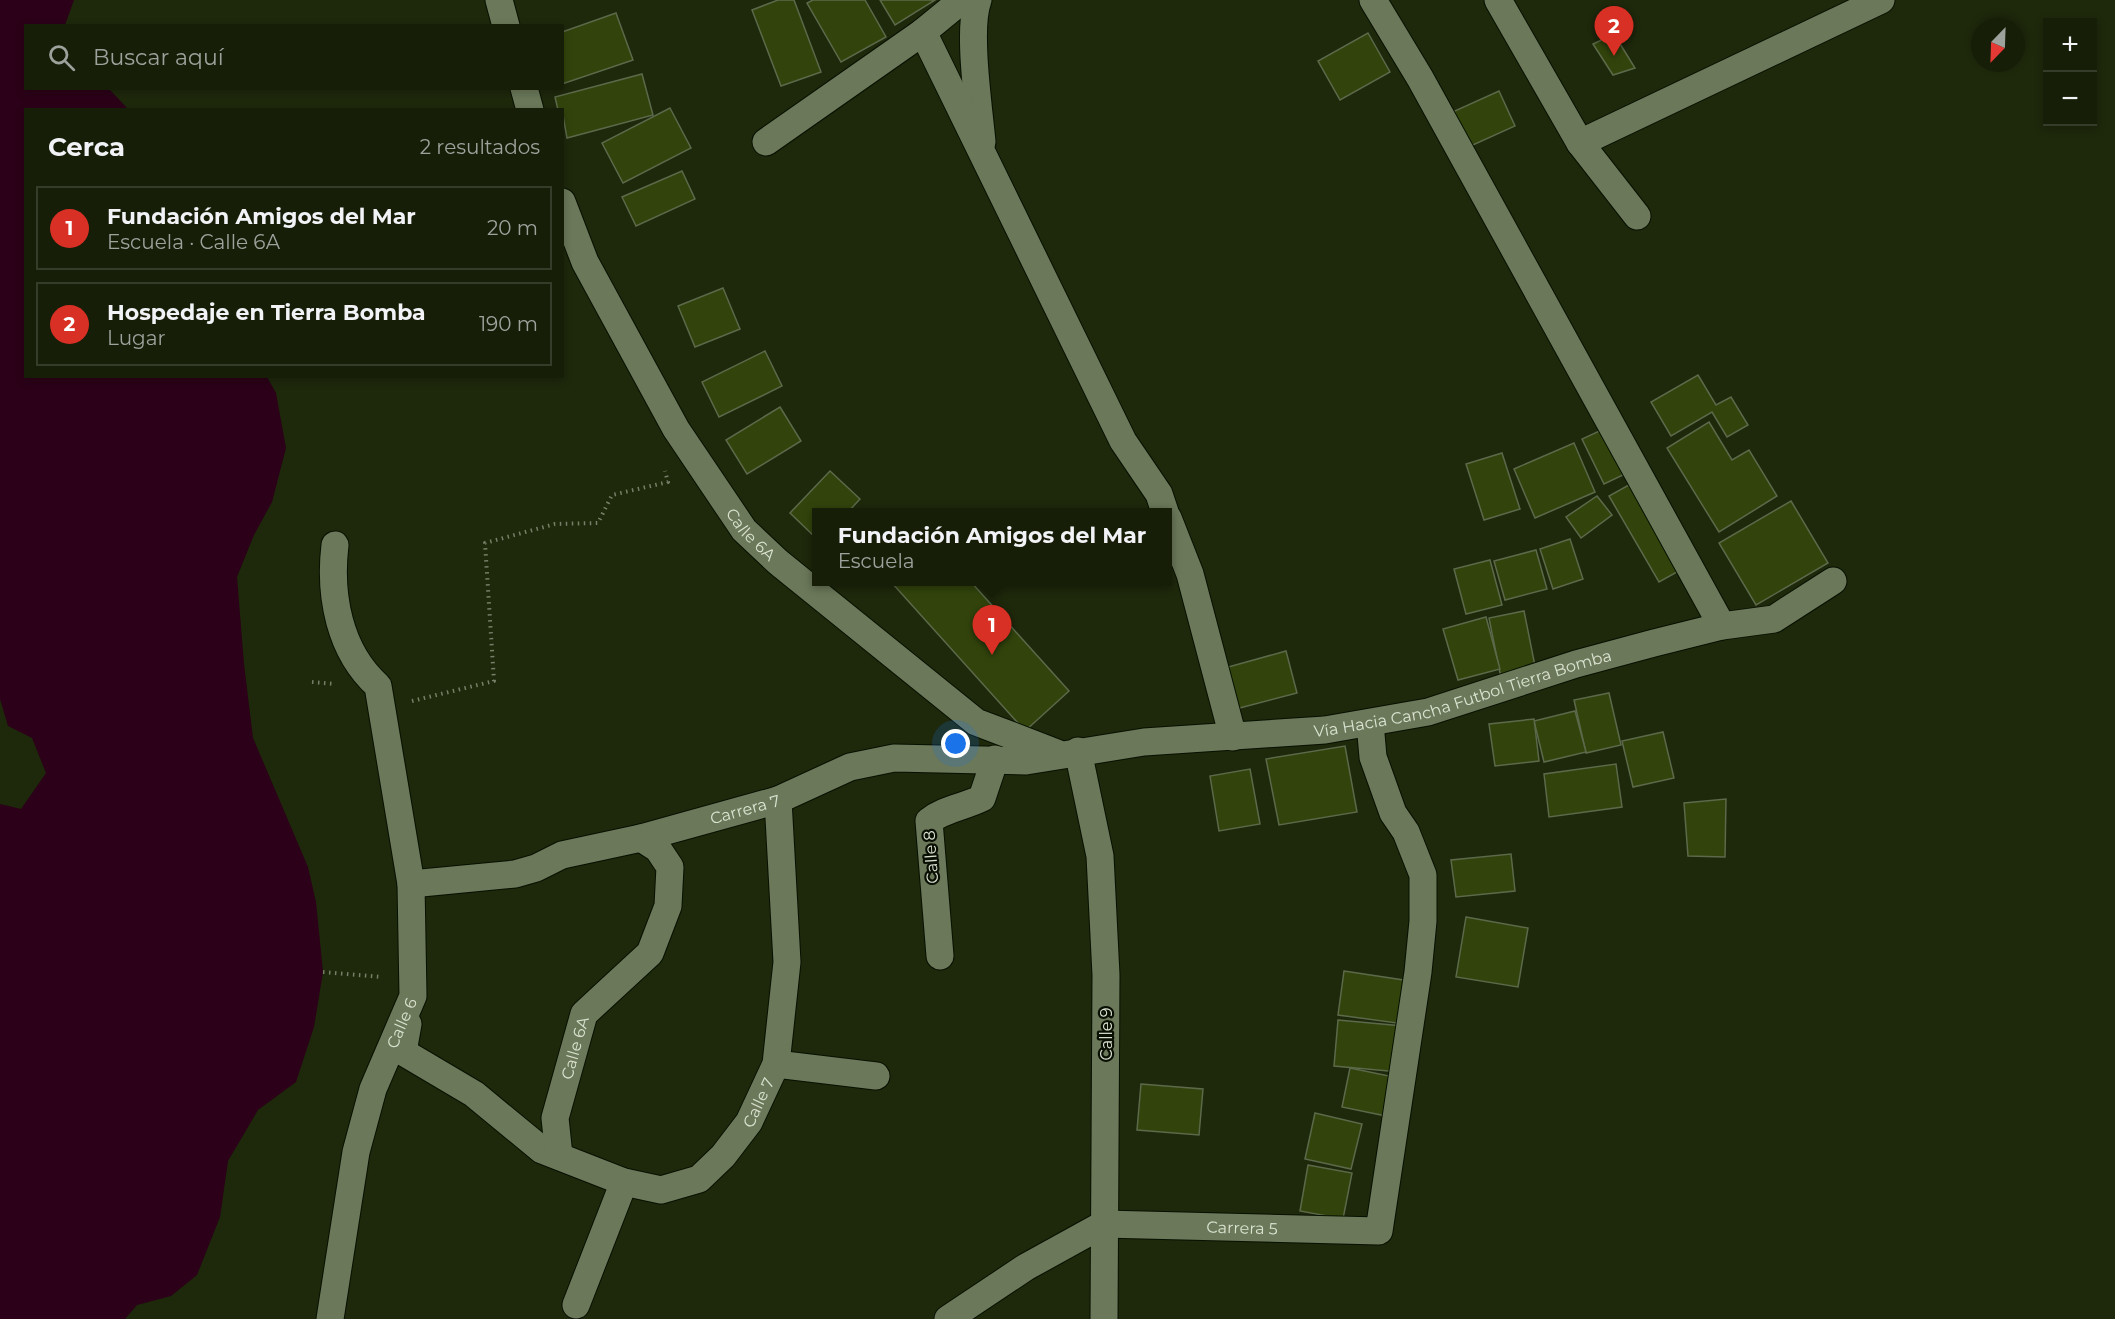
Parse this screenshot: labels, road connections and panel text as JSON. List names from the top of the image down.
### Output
{
  "streets": {
    "street": [
      "Calle 6A",
      "Vía Hacia Cancha Futbol Tierra Bomba",
      "Carrera 7",
      "Calle 8",
      "Calle 6",
      "Calle 9",
      "Calle 7",
      "Carrera 5"
    ]
  },
  "crossings": [
    ["Calle 6A", "Vía Hacia Cancha Futbol Tierra Bomba"],
    ["Calle 6A", "Carrera 7"],
    ["Calle 6A", "Calle 9"],
    ["Calle 6A", "Calle 7"],
    ["Vía Hacia Cancha Futbol Tierra Bomba", "Carrera 7"],
    ["Vía Hacia Cancha Futbol Tierra Bomba", "Calle 9"],
    ["Vía Hacia Cancha Futbol Tierra Bomba", "Carrera 5"],
    ["Carrera 7", "Calle 8"],
    ["Carrera 7", "Calle 6"],
    ["Carrera 7", "Calle 9"],
    ["Carrera 7", "Calle 7"],
    ["Calle 6", "Calle 7"],
    ["Calle 9", "Carrera 5"]
  ],
  "north": "bottom left",
  "page": {
    "pins": ["2", "1"],
    "map_buttons": ["+", "−"],
    "search": "Buscar aquí",
    "heading": ["Cerca", "2 resultados"],
    "list": [
      {
        "mark": "1",
        "name": "Fundación Amigos del Mar",
        "note": "Escuela · Calle 6A",
        "value": "20 m"
      },
      {
        "mark": "2",
        "name": "Hospedaje en Tierra Bomba",
        "note": "Lugar",
        "value": "190 m"
      }
    ],
    "popup": ["Fundación Amigos del Mar", "Escuela"]
  }
}
